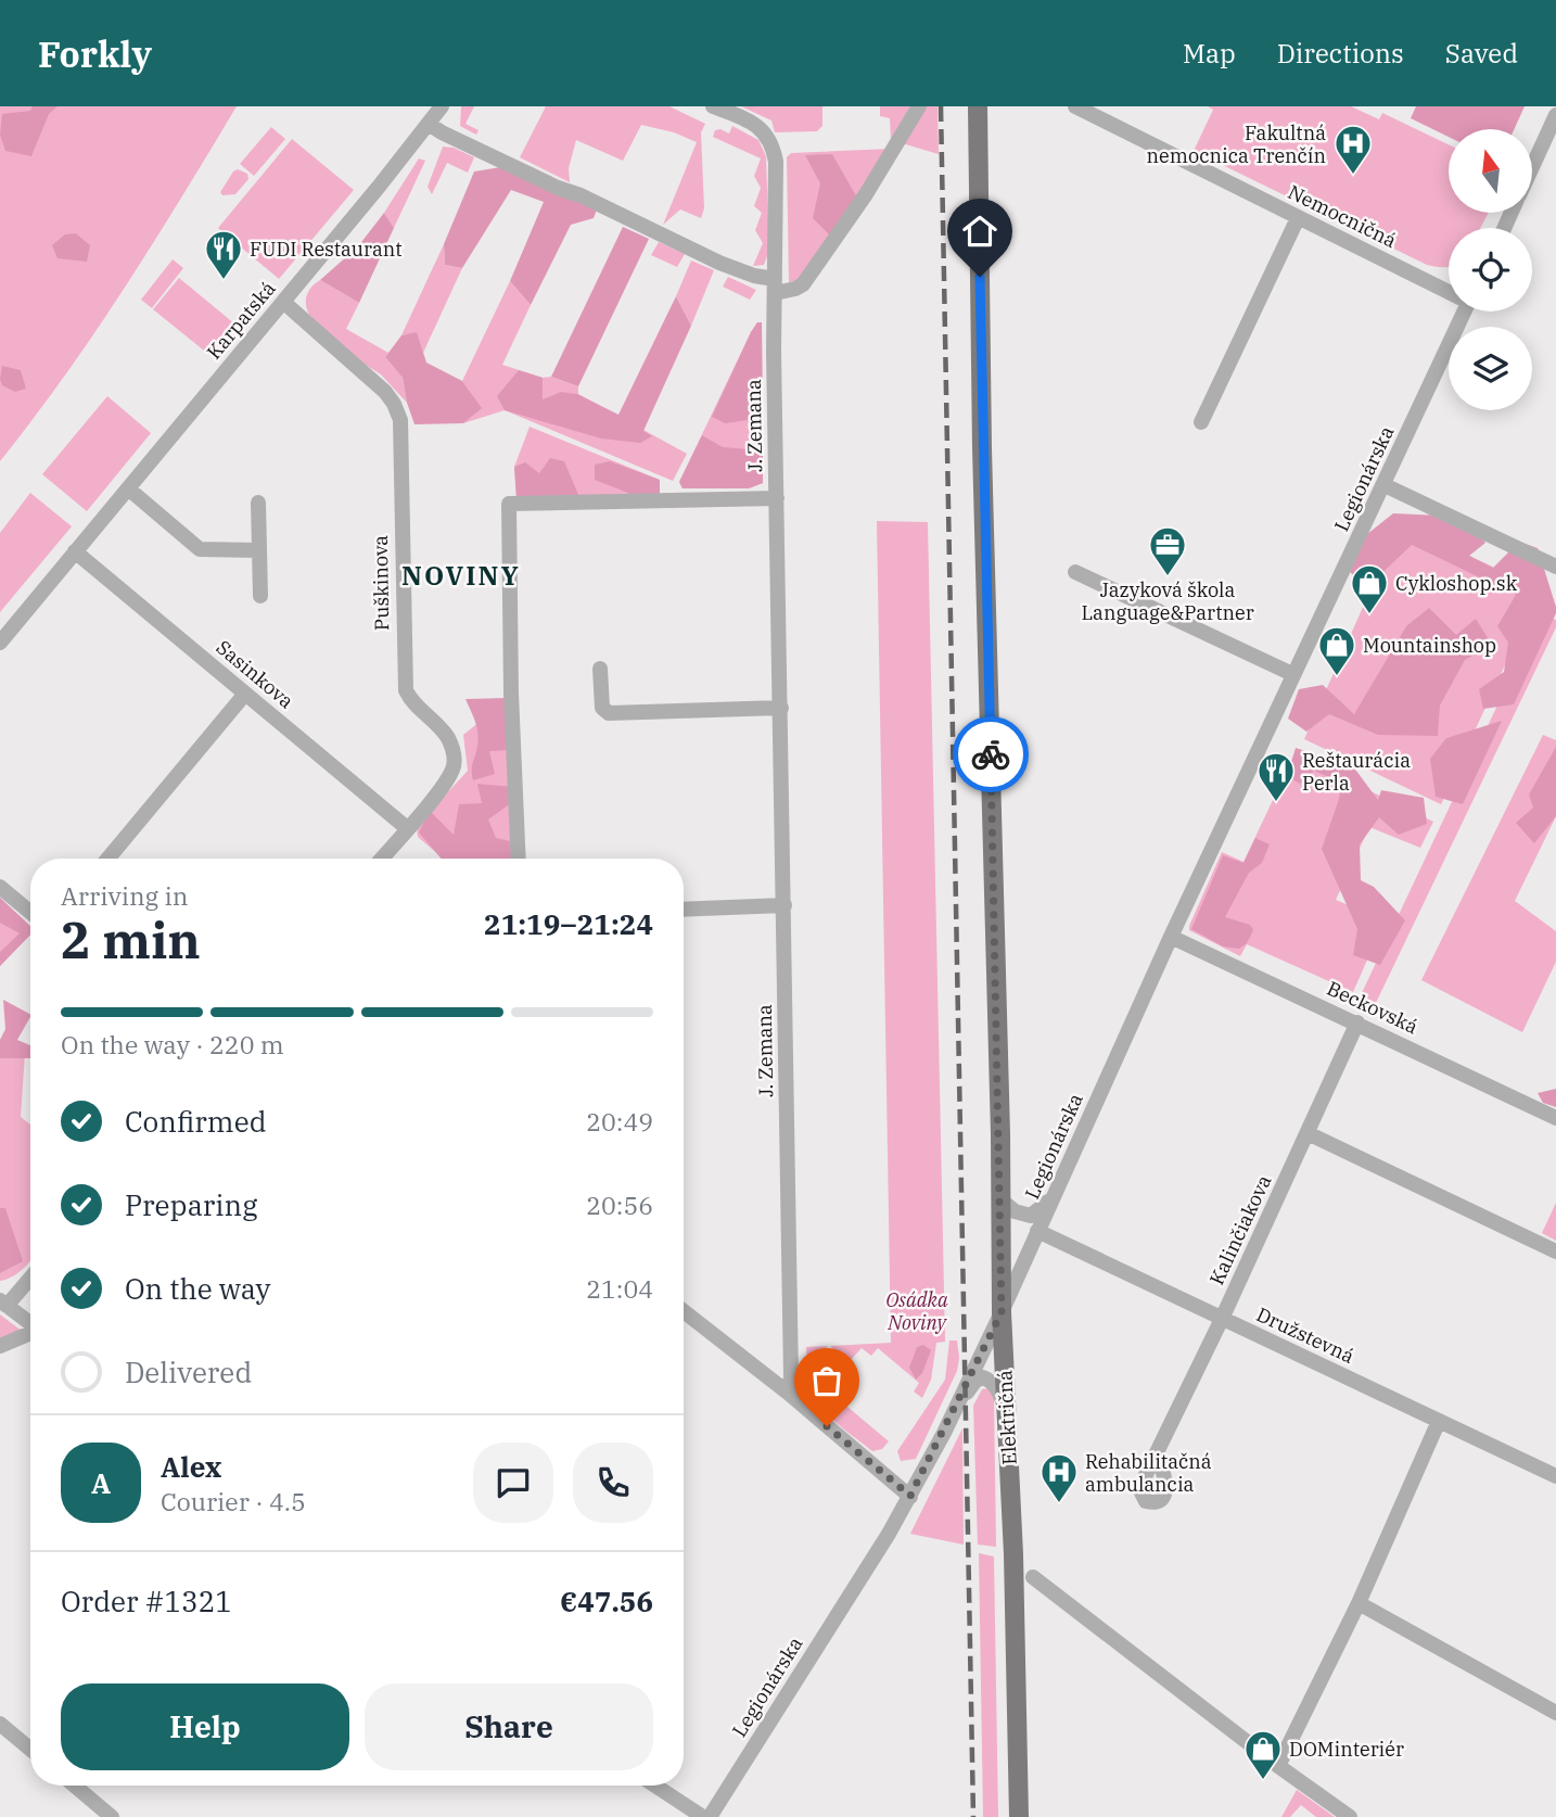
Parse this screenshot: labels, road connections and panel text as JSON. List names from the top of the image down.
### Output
{
  "streets": {
    "main road": ["Električná"],
    "street": [
      "Nemocničná",
      "Karpatská",
      "J. Zemana",
      "Legionárska",
      "Puškinova",
      "Sasinkova",
      "Beckovská",
      "Kalinčiakova",
      "Družstevná"
    ]
  },
  "crossings": [
    ["Karpatská", "Puškinova"],
    ["Karpatská", "Sasinkova"],
    ["Legionárska", "Beckovská"],
    ["Legionárska", "Družstevná"],
    ["Legionárska", "Električná"],
    ["Puškinova", "Sasinkova"],
    ["Beckovská", "Kalinčiakova"],
    ["Kalinčiakova", "Družstevná"]
  ],
  "districts": ["NOVINY"],
  "parks": ["Osádka Noviny"],
  "places": {
    "hospital": ["Fakultná nemocnica Trenčín", "Rehabilitačná ambulancia"],
    "restaurant": ["FUDI Restaurant", "Reštaurácia Perla"],
    "office": ["Jazyková škola Language&Partner"],
    "shop": ["Cykloshop.sk", "Mountainshop", "DOMinteriér"]
  },
  "north": "top",
  "page": {
    "header": "Forkly",
    "nav": ["Map", "Directions", "Saved"],
    "heading": ["2 min", "Arriving in", "21:19–21:24"],
    "panel": [
      "Alex",
      "Courier · 4.5",
      "Order #1321",
      "€47.56"
    ],
    "bar": "On the way · 220 m",
    "list": [
      ["Confirmed", "20:49"],
      ["Preparing", "20:56"],
      ["On the way", "21:04"],
      "Delivered"
    ],
    "round": "A",
    "buttons": ["Help", "Share"]
  }
}
